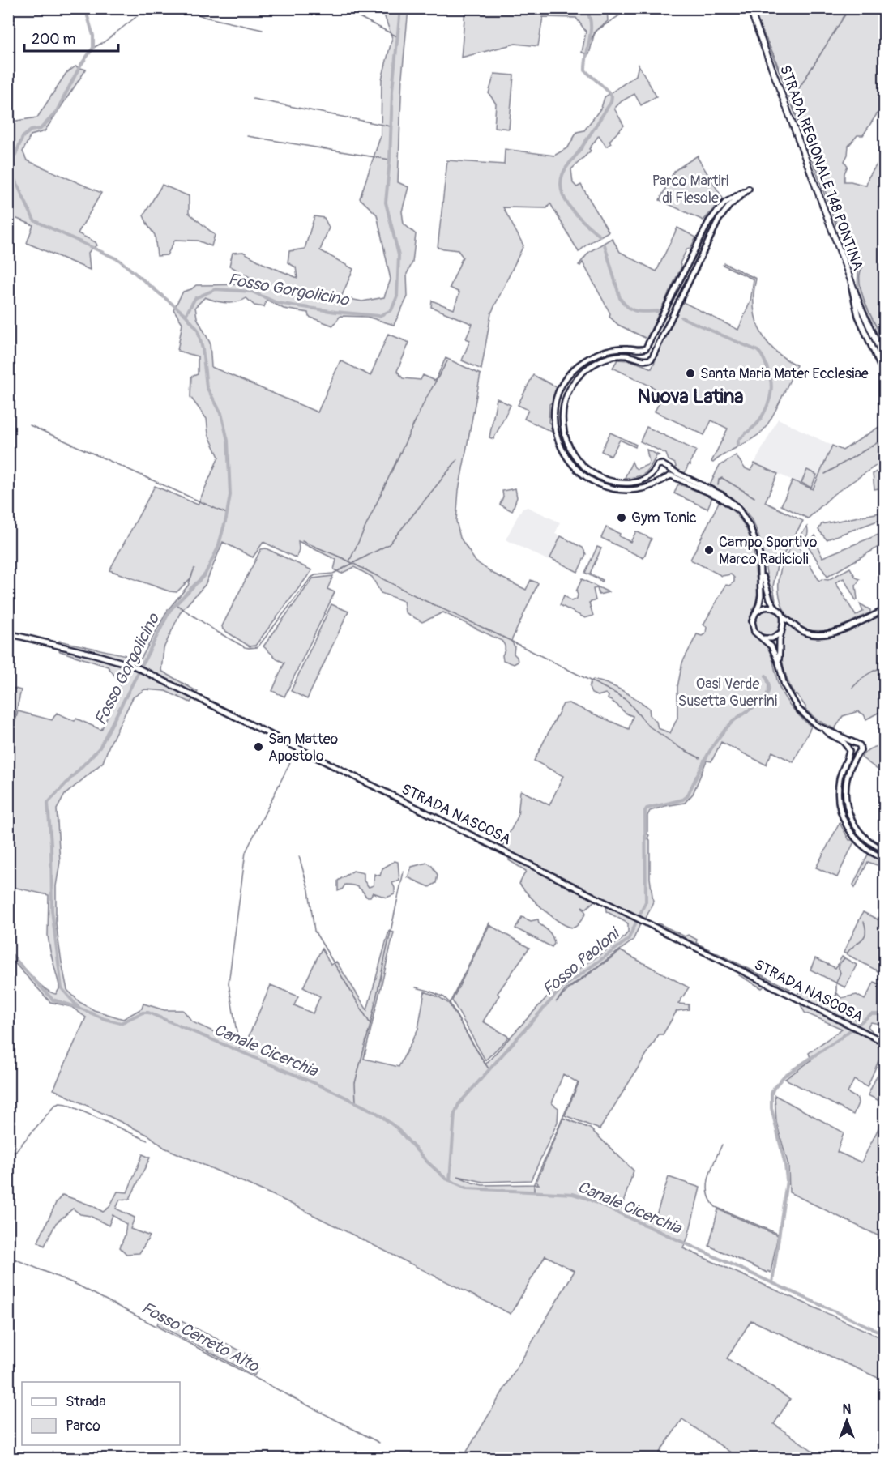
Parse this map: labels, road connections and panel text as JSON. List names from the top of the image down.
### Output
{
  "streets": {
    "main road": ["STRADA REGIONALE 148 PONTINA"],
    "street": ["STRADA NASCOSA"]
  },
  "districts": ["Nuova Latina"],
  "water": [
    "Fosso Gorgolicino",
    "Fosso Paoloni",
    "Canale Cicerchia",
    "Fosso Cerreto Alto"
  ],
  "parks": ["Parco Martiri di Fiesole", "Oasi Verde Susetta Guerrini"],
  "places": [
    "Santa Maria Mater Ecclesiae",
    "Gym Tonic",
    "Campo Sportivo Marco Radicioli",
    "San Matteo Apostolo"
  ],
  "legend": ["Strada", "Parco"],
  "scale_bar": "200 m",
  "north": "top"
}
